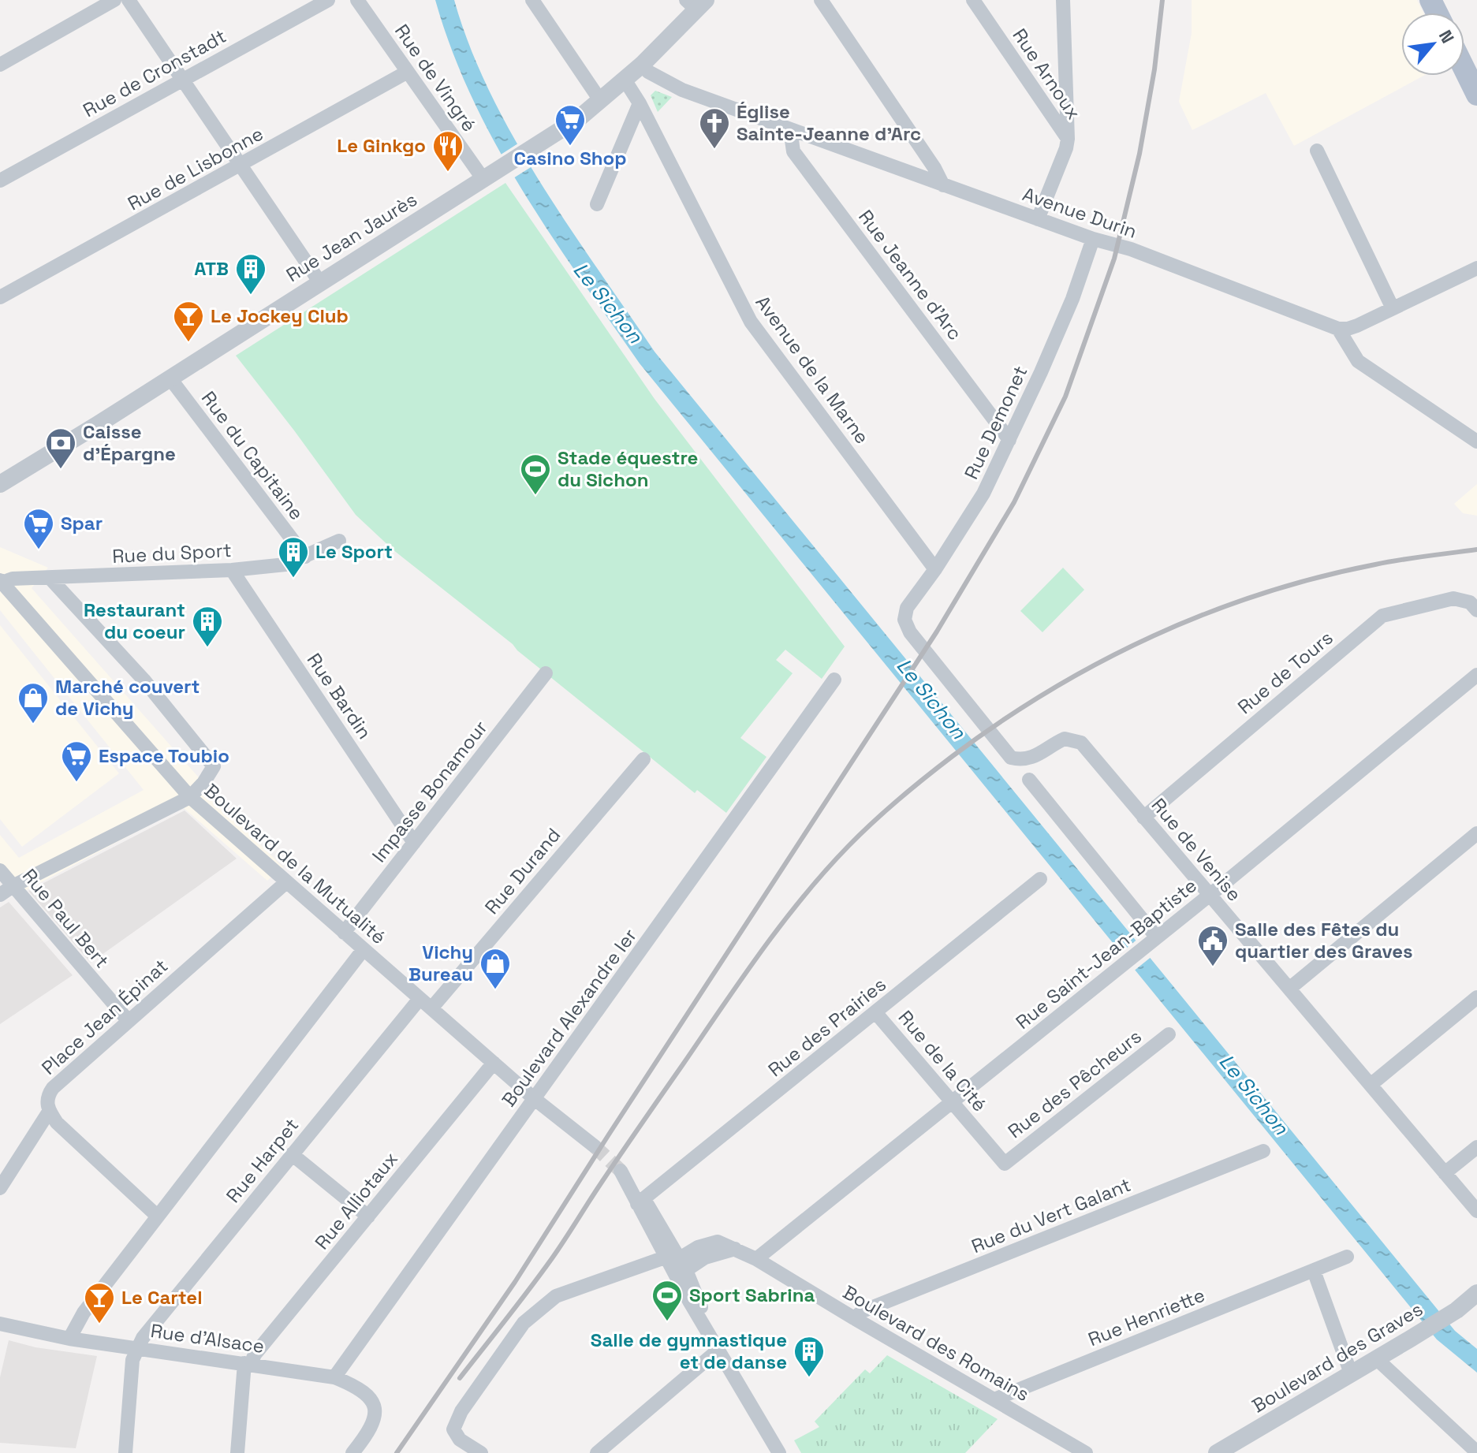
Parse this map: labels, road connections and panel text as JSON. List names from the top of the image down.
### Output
{
  "streets": {
    "street": [
      "Rue de Cronstadt",
      "Rue Arnoux",
      "Rue de Vingré",
      "Rue de Lisbonne",
      "Avenue Durin",
      "Rue Jean Jaurès",
      "Rue Jeanne d'Arc",
      "Avenue de la Marne",
      "Rue Demonet",
      "Rue du Capitaine",
      "Rue du Sport",
      "Rue de Tours",
      "Rue Bardin",
      "Impasse Bonamour",
      "Rue de Venise",
      "Boulevard de la Mutualité",
      "Rue Durand",
      "Rue Paul Bert",
      "Rue Saint-Jean-Baptiste",
      "Place Jean Épinat",
      "Boulevard Alexandre Ier",
      "Rue des Prairies",
      "Rue de la Cité",
      "Rue des Pêcheurs",
      "Rue Harpet",
      "Rue Alliotaux",
      "Rue du Vert Galant",
      "Rue Henriette",
      "Rue d'Alsace",
      "Boulevard des Romains",
      "Boulevard des Graves"
    ]
  },
  "crossings": [
    ["Rue de Vingré", "Rue de Lisbonne"],
    ["Rue de Vingré", "Rue Jean Jaurès"],
    ["Avenue Durin", "Rue Jean Jaurès"],
    ["Avenue Durin", "Rue Jeanne d'Arc"],
    ["Avenue Durin", "Rue Demonet"],
    ["Rue Jean Jaurès", "Avenue de la Marne"],
    ["Rue Jean Jaurès", "Rue du Capitaine"],
    ["Rue Jeanne d'Arc", "Rue Demonet"],
    ["Avenue de la Marne", "Rue Demonet"],
    ["Rue Demonet", "Rue de Venise"],
    ["Rue du Capitaine", "Rue du Sport"],
    ["Rue du Sport", "Rue Bardin"],
    ["Rue du Sport", "Boulevard de la Mutualité"],
    ["Rue de Tours", "Rue de Venise"],
    ["Rue Bardin", "Impasse Bonamour"],
    ["Impasse Bonamour", "Boulevard de la Mutualité"],
    ["Rue de Venise", "Rue Saint-Jean-Baptiste"],
    ["Boulevard de la Mutualité", "Rue Durand"],
    ["Boulevard de la Mutualité", "Place Jean Épinat"],
    ["Boulevard de la Mutualité", "Boulevard Alexandre Ier"],
    ["Boulevard de la Mutualité", "Rue Harpet"],
    ["Boulevard de la Mutualité", "Rue Alliotaux"],
    ["Rue Paul Bert", "Place Jean Épinat"],
    ["Rue Saint-Jean-Baptiste", "Rue de la Cité"],
    ["Rue Saint-Jean-Baptiste", "Boulevard des Romains"],
    ["Boulevard Alexandre Ier", "Rue d'Alsace"],
    ["Rue des Prairies", "Rue de la Cité"],
    ["Rue des Prairies", "Boulevard des Romains"],
    ["Rue de la Cité", "Rue des Pêcheurs"],
    ["Rue Harpet", "Rue d'Alsace"],
    ["Rue Alliotaux", "Rue d'Alsace"],
    ["Rue du Vert Galant", "Boulevard des Romains"],
    ["Rue Henriette", "Boulevard des Romains"]
  ],
  "water": ["Le Sichon"],
  "places": {
    "supermarket": ["Casino Shop", "Spar", "Espace Toubio"],
    "church": ["Église Sainte-Jeanne d'Arc"],
    "restaurant": ["Le Ginkgo"],
    "building": [
      "ATB",
      "Le Sport",
      "Restaurant du coeur",
      "Salle de gymnastique et de danse"
    ],
    "bar": ["Le Jockey Club", "Le Cartel"],
    "bank": ["Caisse d'Épargne"],
    "sports": ["Stade équestre du Sichon", "Sport Sabrina"],
    "shop": ["Marché couvert de Vichy", "Vichy Bureau"],
    "public building": ["Salle des Fêtes du quartier des Graves"]
  },
  "north": "top right"
}
